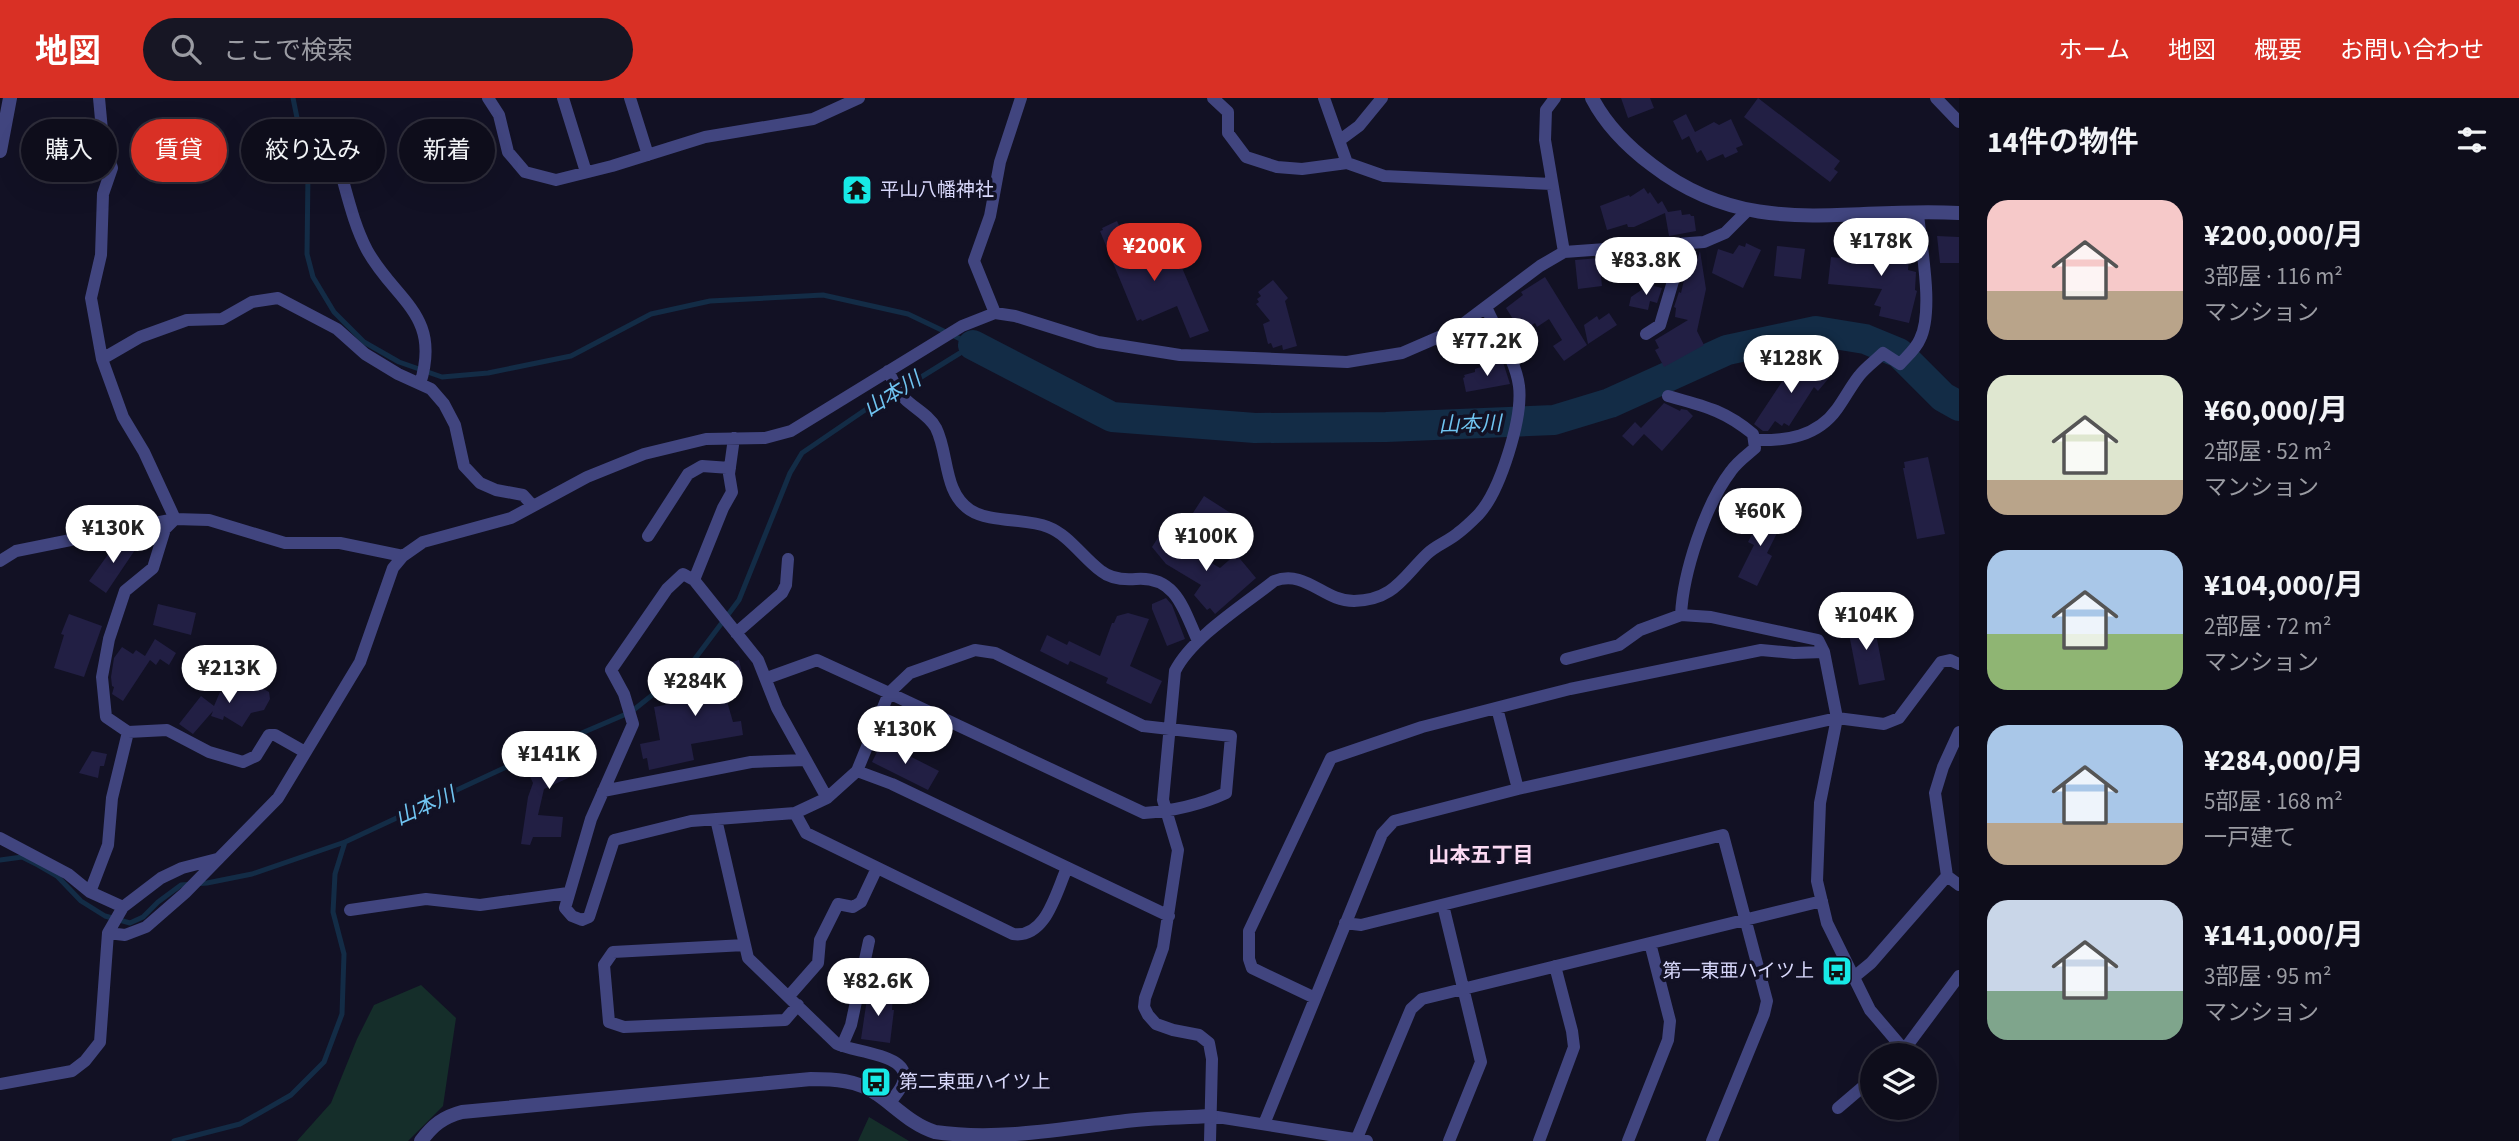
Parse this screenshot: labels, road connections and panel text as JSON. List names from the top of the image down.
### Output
{
  "districts": ["山本五丁目"],
  "water": ["山本川"],
  "places": {
    "temple": ["平山八幡神社"],
    "bus stop": ["第一東亜ハイツ上", "第二東亜ハイツ上"]
  },
  "page": {
    "header": "地図",
    "search": "ここで検索",
    "nav": [
      "ホーム",
      "地図",
      "概要",
      "お問い合わせ"
    ],
    "heading": "14件の物件",
    "chip": [
      "購入",
      "賃貸",
      "絞り込み",
      "新着"
    ],
    "list": [
      {
        "name": "¥200,000/月",
        "note": "3部屋 · 116 m² · マンション"
      },
      {
        "name": "¥60,000/月",
        "note": "2部屋 · 52 m² · マンション"
      },
      {
        "name": "¥104,000/月",
        "note": "2部屋 · 72 m² · マンション"
      },
      {
        "name": "¥284,000/月",
        "note": "5部屋 · 168 m² · 一戸建て"
      },
      {
        "name": "¥141,000/月",
        "note": "3部屋 · 95 m² · マンション"
      }
    ],
    "price": [
      "¥178K",
      "¥200K",
      "¥83.8K",
      "¥77.2K",
      "¥128K",
      "¥60K",
      "¥130K",
      "¥100K",
      "¥104K",
      "¥213K",
      "¥284K",
      "¥130K",
      "¥141K",
      "¥82.6K"
    ]
  }
}
